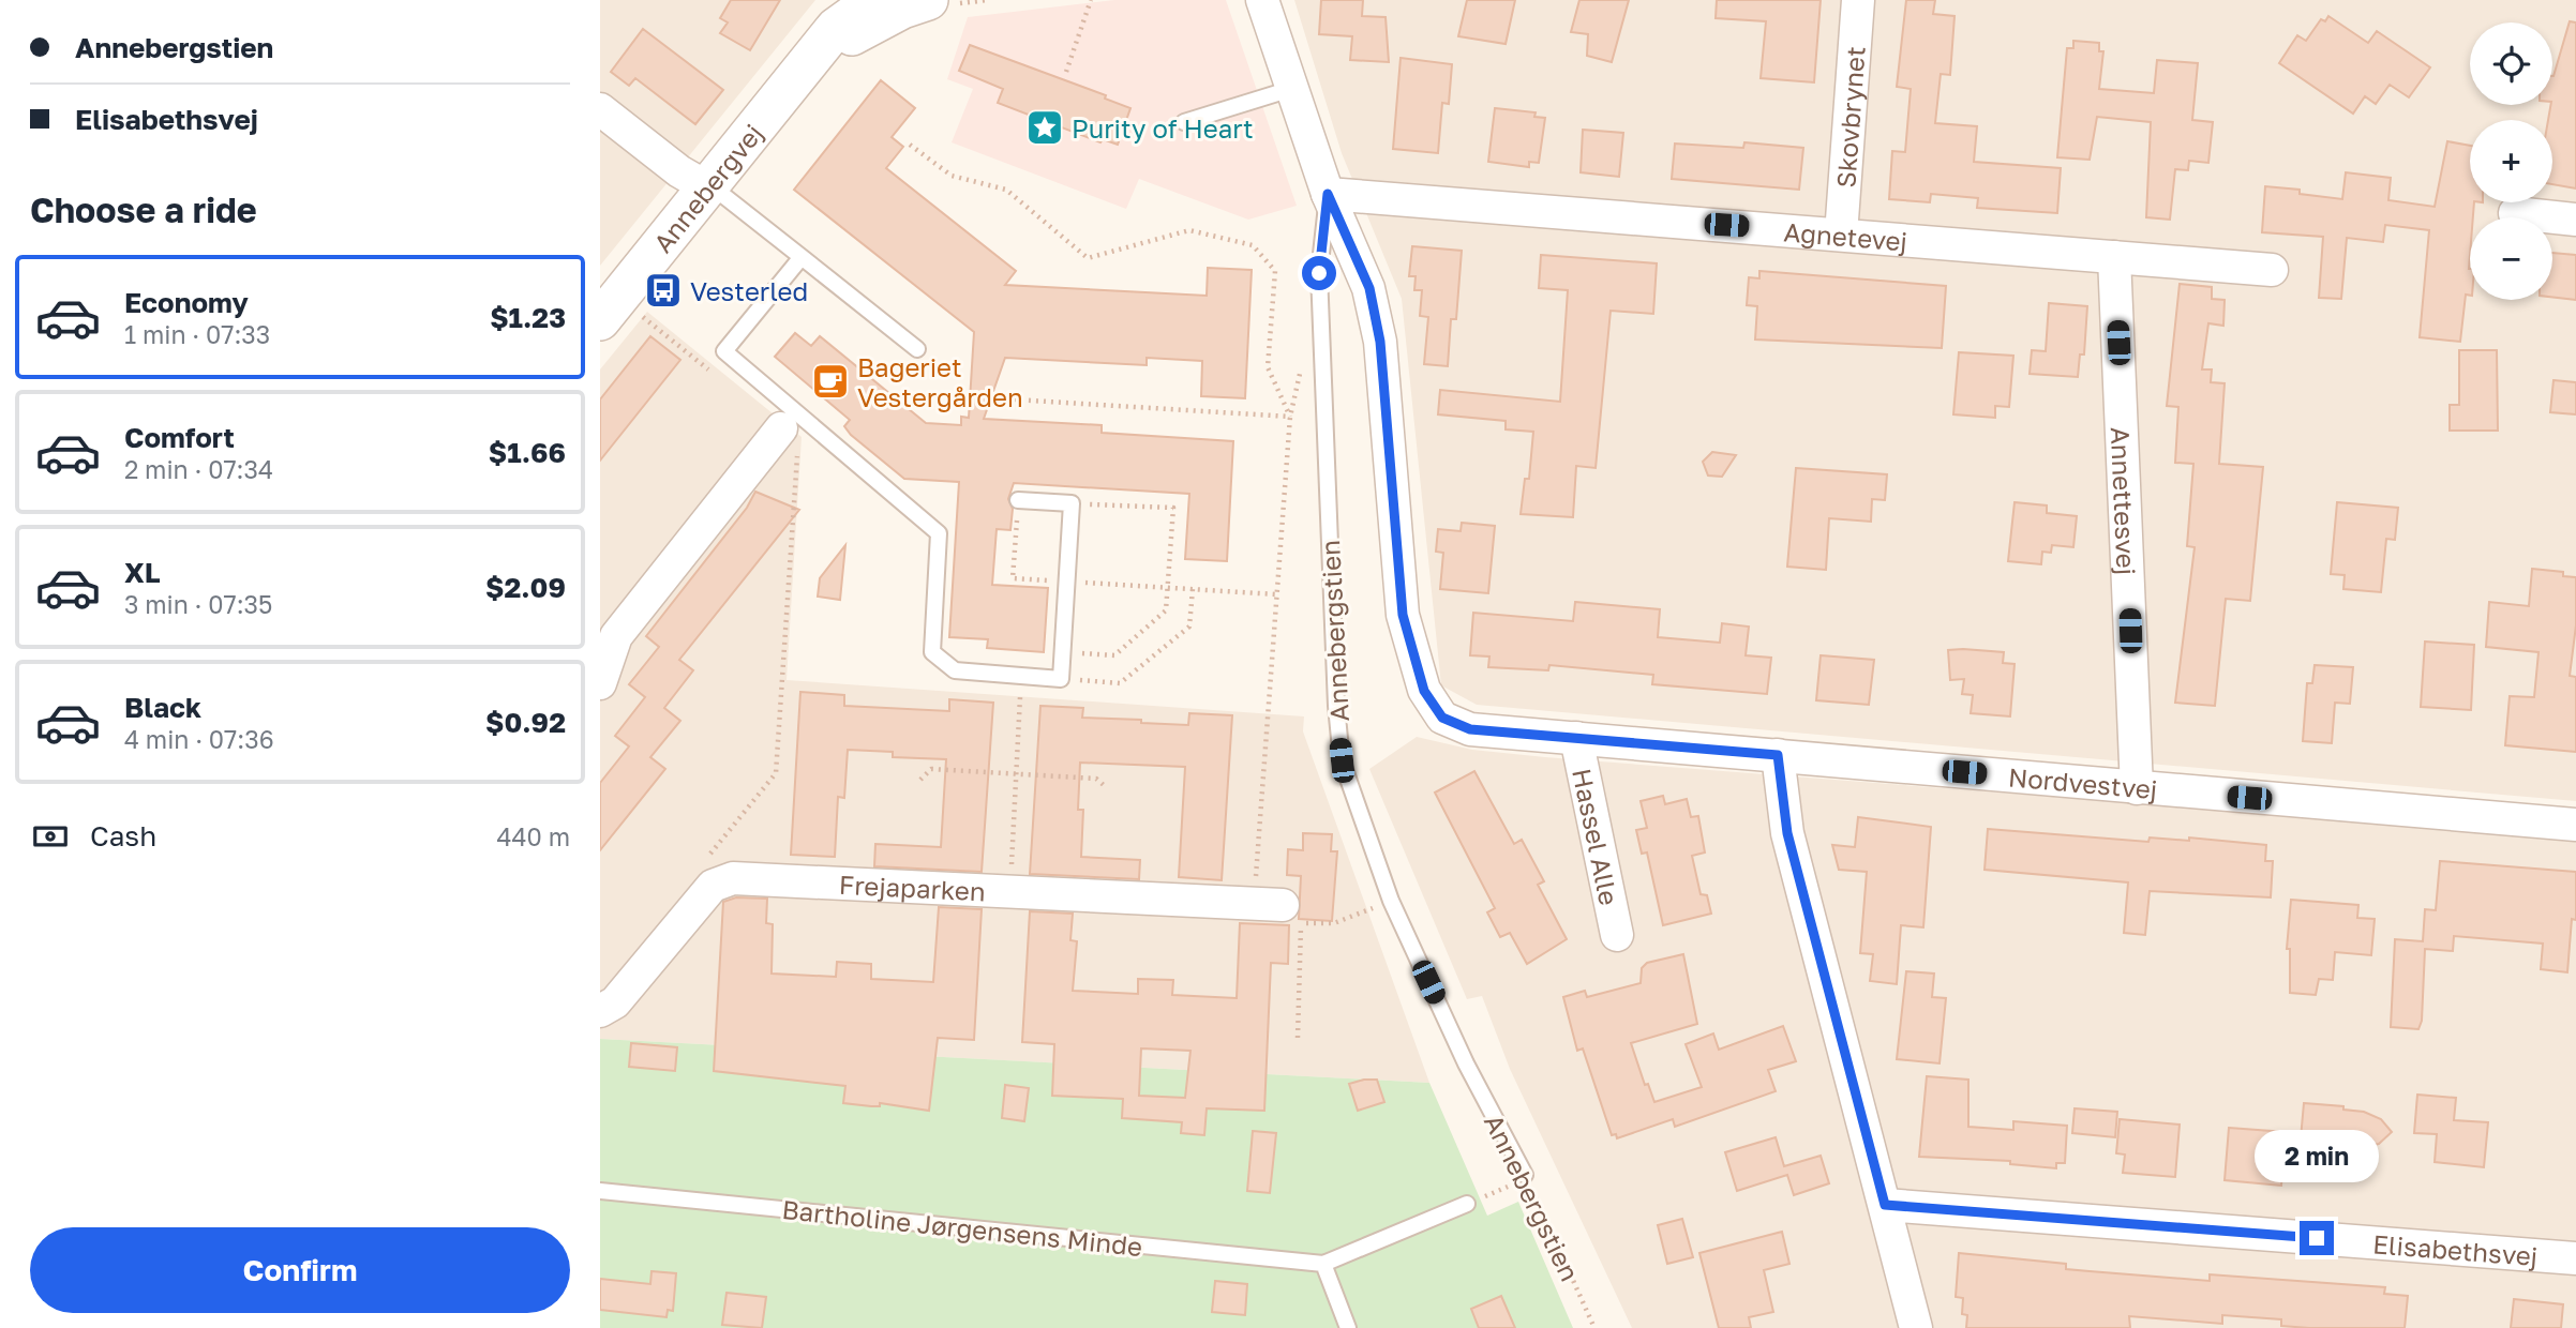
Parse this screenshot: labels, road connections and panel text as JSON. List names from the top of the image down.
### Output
{
  "streets": {
    "street": [
      "Skovbrynet",
      "Annebergvej",
      "Agnetevej",
      "Annettesvej",
      "Nordvestvej",
      "Hassel Alle",
      "Frejaparken",
      "Elisabethsvej"
    ],
    "lane": ["Annebergstien", "Bartholine Jørgensens Minde"]
  },
  "crossings": [
    ["Skovbrynet", "Agnetevej"],
    ["Agnetevej", "Annettesvej"],
    ["Agnetevej", "Annebergstien"],
    ["Agnetevej", "Nordvestvej"],
    ["Annettesvej", "Nordvestvej"],
    ["Annebergstien", "Nordvestvej"],
    ["Nordvestvej", "Hassel Alle"]
  ],
  "places": {
    "place": ["Purity of Heart"],
    "bus stop": ["Vesterled"],
    "cafe": ["Bageriet Vestergården"]
  },
  "page": {
    "banner": ["Annebergstien", "Elisabethsvej"],
    "map_buttons": ["+", "−"],
    "heading": "Choose a ride",
    "list": [
      {
        "name": "Economy",
        "note": "1 min · 07:33",
        "value": "$1.23"
      },
      {
        "name": "Comfort",
        "note": "2 min · 07:34",
        "value": "$1.66"
      },
      {
        "name": "XL",
        "note": "3 min · 07:35",
        "value": "$2.09"
      },
      {
        "name": "Black",
        "note": "4 min · 07:36",
        "value": "$0.92"
      }
    ],
    "pay": ["Cash", "440 m"],
    "bubble": "2 min",
    "buttons": "Confirm"
  }
}
